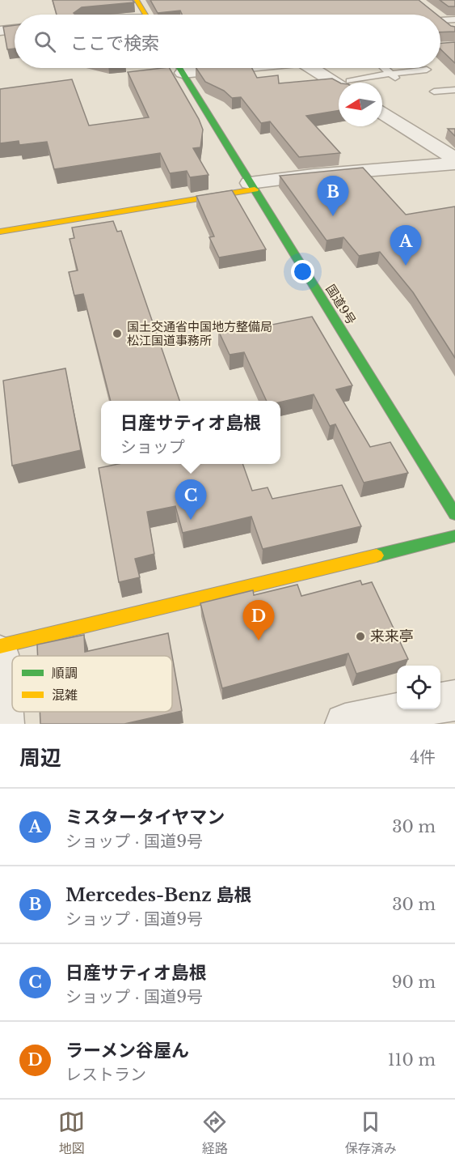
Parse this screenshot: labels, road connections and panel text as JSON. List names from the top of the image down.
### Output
{
  "streets": {
    "main road": ["国道9号"]
  },
  "places": ["国土交通省中国地方整備局 松江国道事務所", "来来亭"],
  "legend": ["順調", "混雑"],
  "north": "left",
  "page": {
    "search": "ここで検索",
    "pins": [
      "B",
      "A",
      "C",
      "D"
    ],
    "popup": ["日産サティオ島根", "ショップ"],
    "heading": ["周辺", "4件"],
    "list": [
      {
        "mark": "A",
        "name": "ミスタータイヤマン",
        "note": "ショップ · 国道9号",
        "value": "30 m"
      },
      {
        "mark": "B",
        "name": "Mercedes-Benz 島根",
        "note": "ショップ · 国道9号",
        "value": "30 m"
      },
      {
        "mark": "C",
        "name": "日産サティオ島根",
        "note": "ショップ · 国道9号",
        "value": "90 m"
      },
      {
        "mark": "D",
        "name": "ラーメン谷屋ん",
        "note": "レストラン",
        "value": "110 m"
      }
    ],
    "nav": ["地図", "経路", "保存済み"]
  }
}
